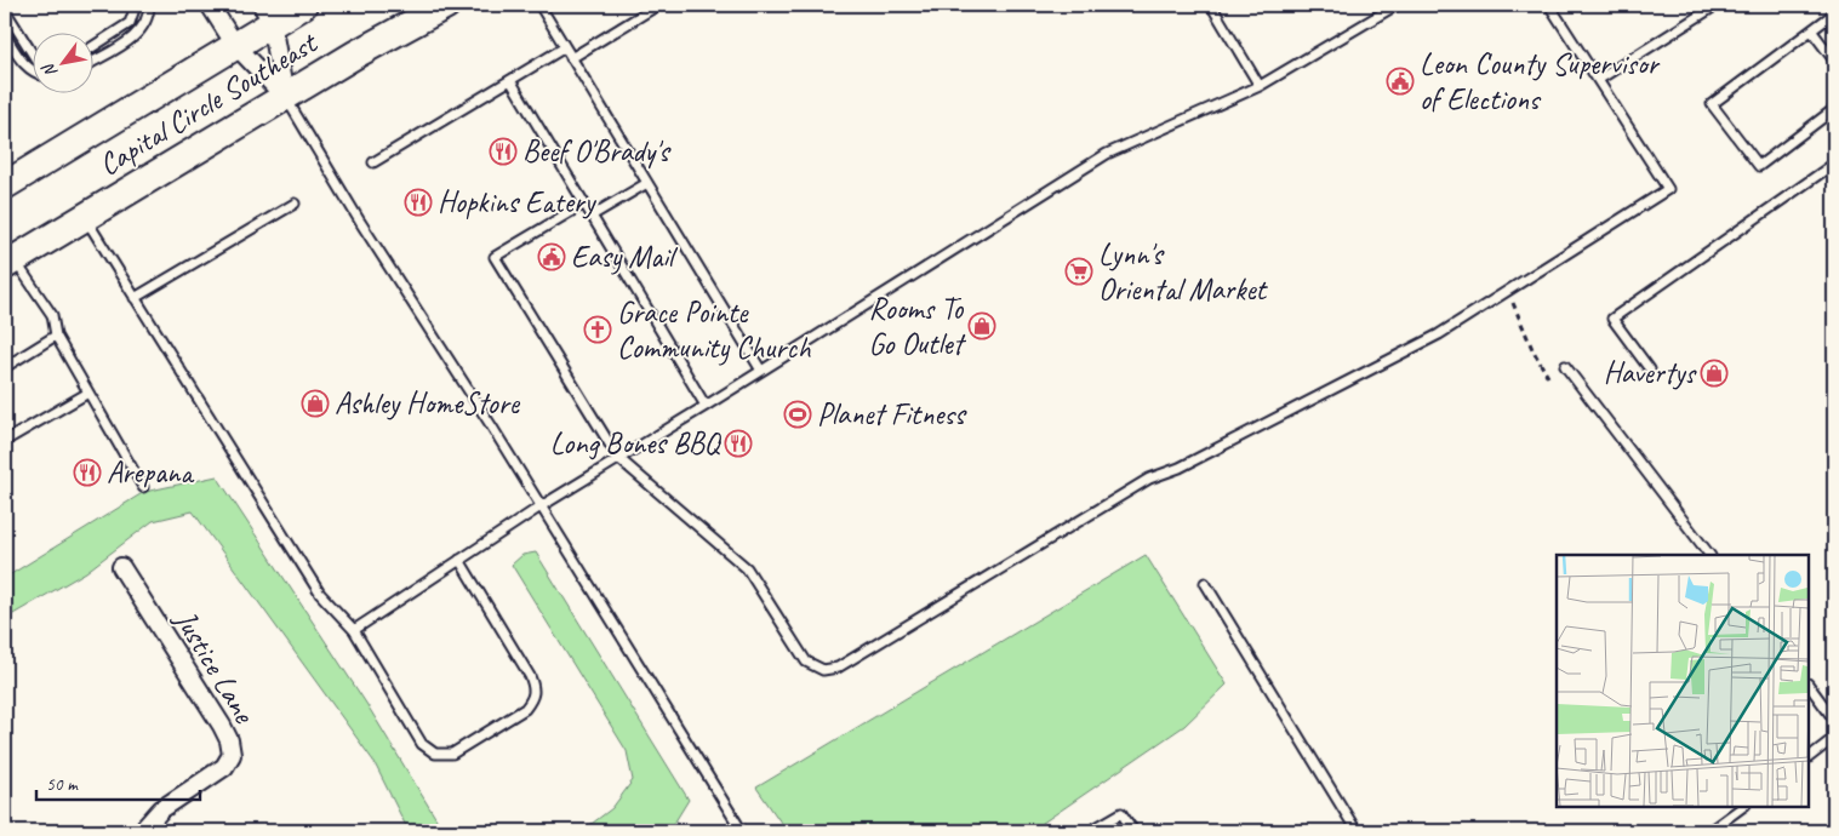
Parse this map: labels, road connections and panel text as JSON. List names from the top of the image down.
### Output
{
  "streets": {
    "main road": ["Capital Circle Southeast"],
    "street": ["Justice Lane"]
  },
  "places": {
    "public building": ["Leon County Supervisor of Elections", "Easy Mail"],
    "restaurant": [
      "Beef O'Brady's",
      "Hopkins Eatery",
      "Long Bones BBQ",
      "Arepana"
    ],
    "supermarket": ["Lynn's Oriental Market"],
    "shop": ["Rooms To Go Outlet", "Havertys", "Ashley HomeStore"],
    "church": ["Grace Pointe Community Church"],
    "sports": ["Planet Fitness"]
  },
  "scale_bar": "50 m",
  "north": "bottom left"
}
